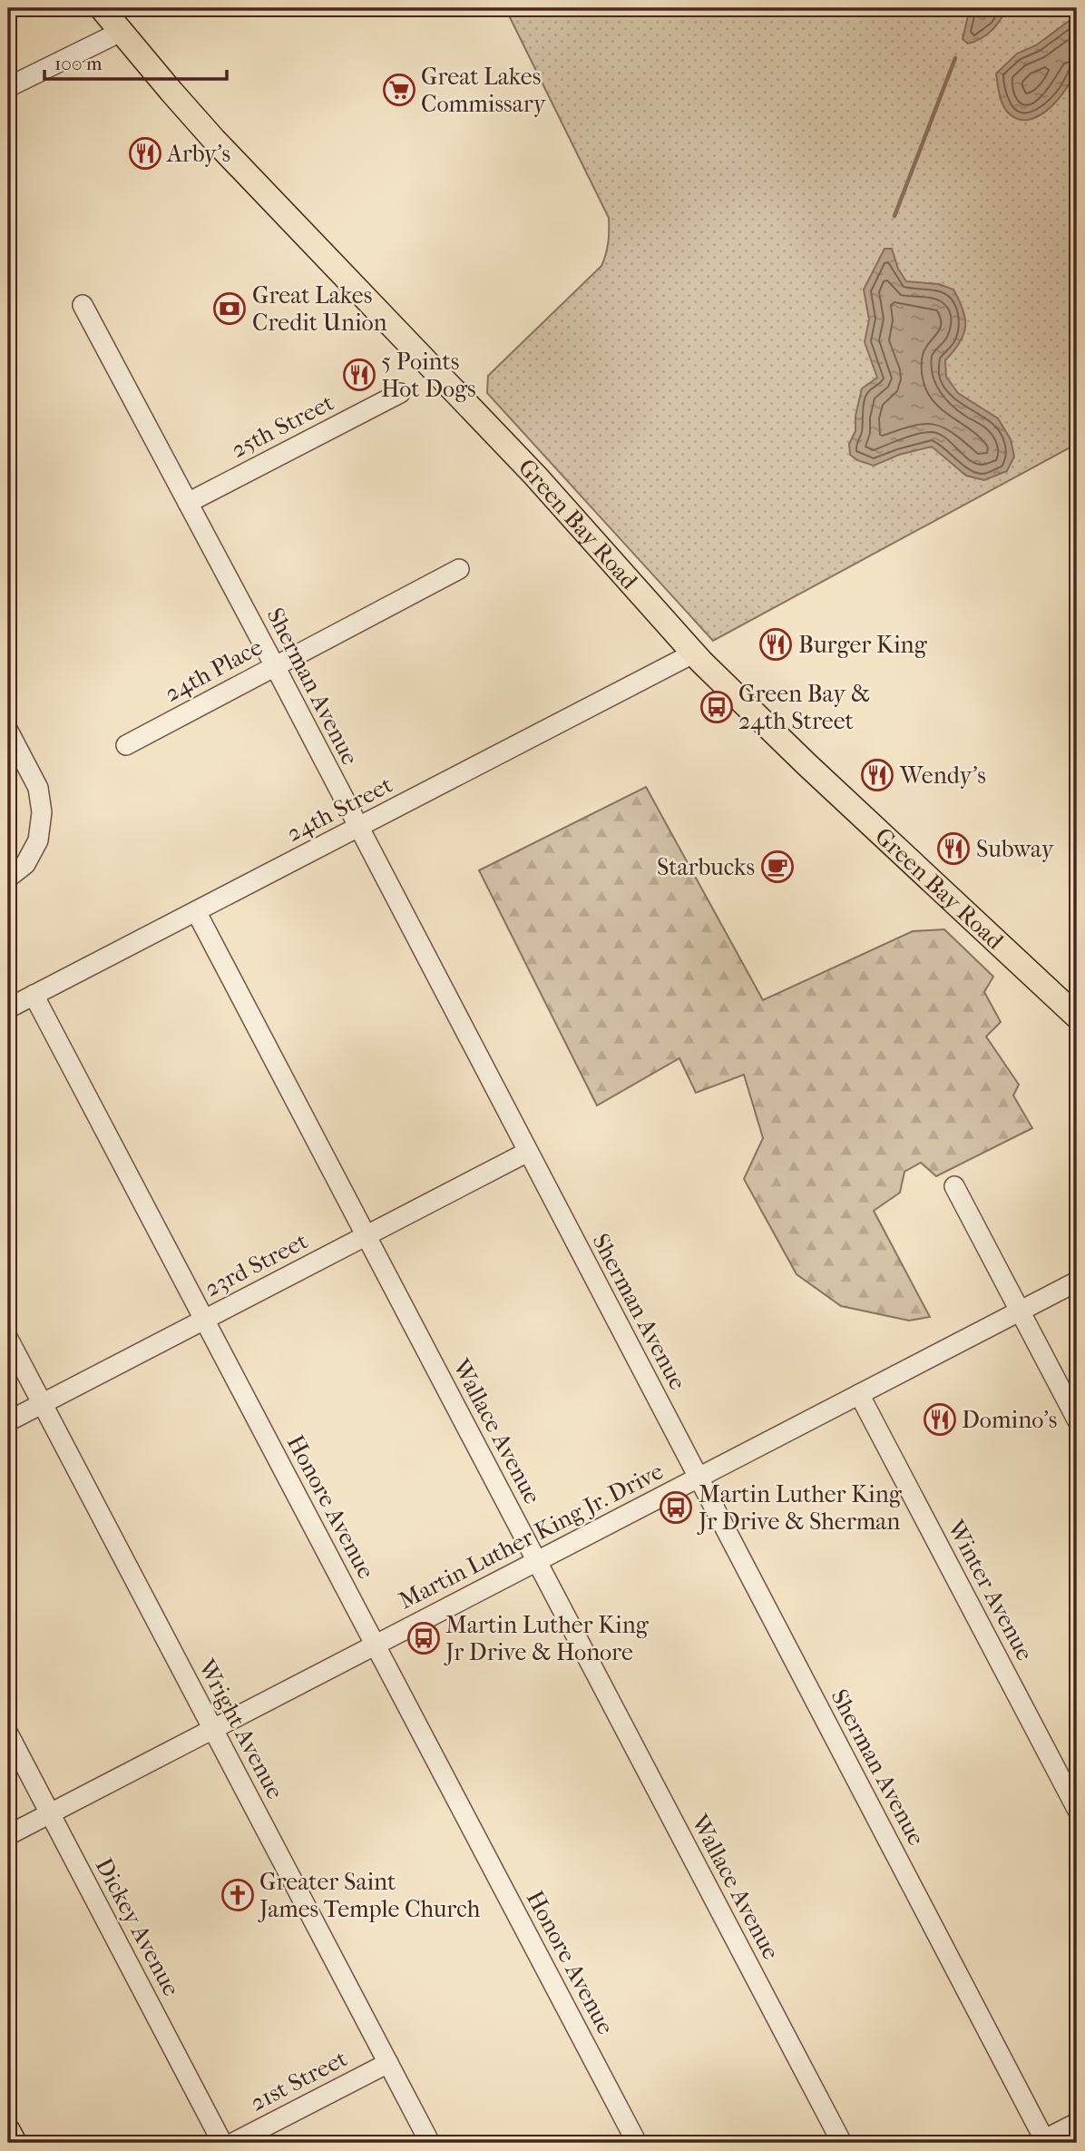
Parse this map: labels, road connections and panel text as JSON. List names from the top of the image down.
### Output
{
  "streets": {
    "main road": ["Green Bay Road"],
    "street": [
      "25th Street",
      "24th Place",
      "Sherman Avenue",
      "24th Street",
      "23rd Street",
      "Wallace Avenue",
      "Honore Avenue",
      "Martin Luther King Jr. Drive",
      "Winter Avenue",
      "Wright Avenue",
      "Dickey Avenue",
      "21st Street"
    ]
  },
  "crossings": [
    ["25th Street", "Sherman Avenue"],
    ["Green Bay Road", "24th Street"],
    ["24th Place", "Sherman Avenue"],
    ["Sherman Avenue", "24th Street"],
    ["Sherman Avenue", "23rd Street"],
    ["Sherman Avenue", "Martin Luther King Jr. Drive"],
    ["24th Street", "Wallace Avenue"],
    ["24th Street", "Honore Avenue"],
    ["23rd Street", "Wallace Avenue"],
    ["23rd Street", "Honore Avenue"],
    ["23rd Street", "Wright Avenue"],
    ["Wallace Avenue", "Martin Luther King Jr. Drive"],
    ["Honore Avenue", "Martin Luther King Jr. Drive"],
    ["Martin Luther King Jr. Drive", "Winter Avenue"],
    ["Martin Luther King Jr. Drive", "Wright Avenue"],
    ["Martin Luther King Jr. Drive", "Dickey Avenue"],
    ["Wright Avenue", "21st Street"]
  ],
  "places": {
    "supermarket": ["Great Lakes Commissary"],
    "restaurant": [
      "Arby's",
      "5 Points Hot Dogs",
      "Burger King",
      "Wendy's",
      "Subway",
      "Domino's"
    ],
    "bank": ["Great Lakes Credit Union"],
    "bus stop": ["Green Bay & 24th Street", "Martin Luther King Jr Drive & Sherman", "Martin Luther King Jr Drive & Honore"],
    "cafe": ["Starbucks"],
    "church": ["Greater Saint James Temple Church"]
  },
  "scale_bar": "100 m"
}
